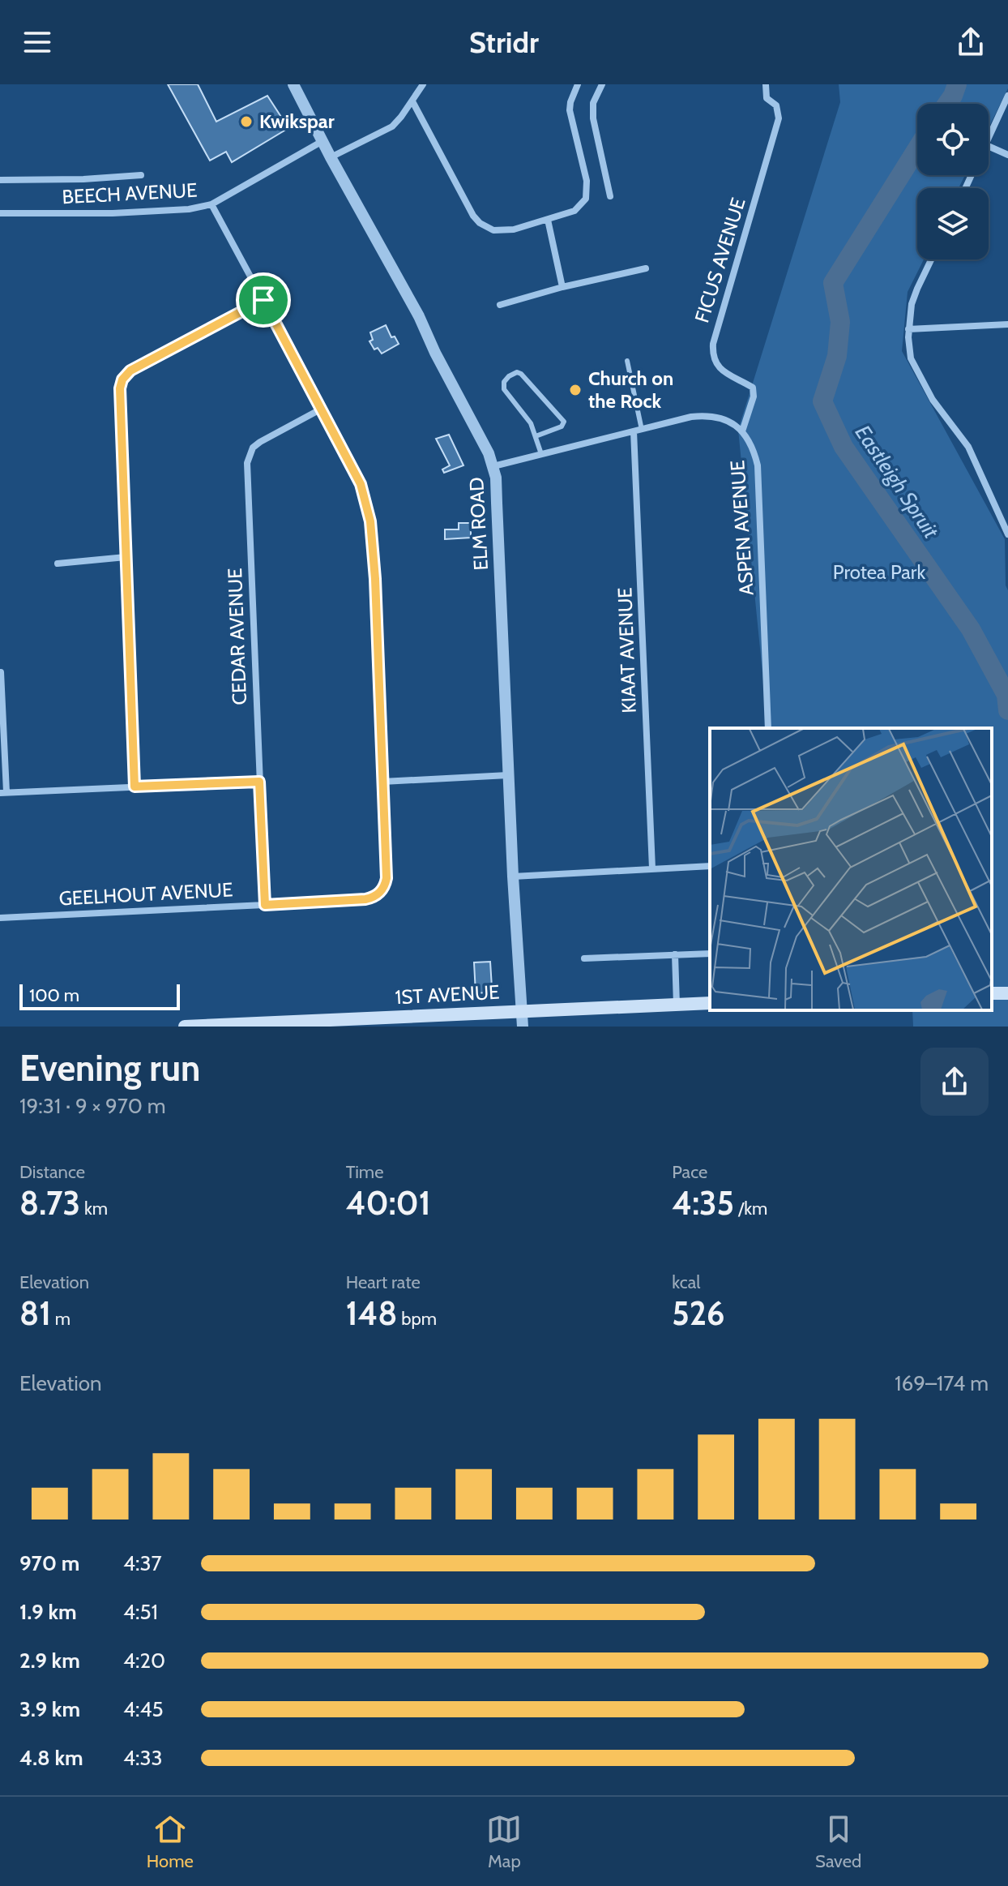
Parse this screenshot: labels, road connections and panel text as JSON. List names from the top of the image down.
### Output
{
  "streets": {
    "main road": ["1ST AVENUE"],
    "street": [
      "BEECH AVENUE",
      "FICUS AVENUE",
      "ELM ROAD",
      "ASPEN AVENUE",
      "CEDAR AVENUE",
      "KIAAT AVENUE",
      "GEELHOUT AVENUE"
    ]
  },
  "crossings": [
    ["BEECH AVENUE", "ELM ROAD"],
    ["BEECH AVENUE", "GEELHOUT AVENUE"],
    ["FICUS AVENUE", "ASPEN AVENUE"],
    ["ELM ROAD", "ASPEN AVENUE"],
    ["ELM ROAD", "1ST AVENUE"],
    ["ASPEN AVENUE", "KIAAT AVENUE"],
    ["CEDAR AVENUE", "GEELHOUT AVENUE"]
  ],
  "water": ["Eastleigh Spruit"],
  "parks": ["Protea Park"],
  "places": ["Kwikspar", "Church on the Rock"],
  "scale_bar": "100 m",
  "page": {
    "header": "Stridr",
    "scale": "100 m",
    "heading": ["Evening run", "19:31 · 9 × 970 m"],
    "stats": [
      ["Distance", "8.73 km"],
      ["Time", "40:01"],
      ["Pace", "4:35 /km"],
      ["Elevation", "81 m"],
      ["Heart rate", "148 bpm"],
      ["kcal", "526"]
    ],
    "chart": ["Elevation", "169–174 m"],
    "list": [
      {
        "name": "970 m",
        "note": "4:37"
      },
      {
        "name": "1.9 km",
        "note": "4:51"
      },
      {
        "name": "2.9 km",
        "note": "4:20"
      },
      {
        "name": "3.9 km",
        "note": "4:45"
      },
      {
        "name": "4.8 km",
        "note": "4:33"
      }
    ],
    "tabs": ["Home", "Map", "Saved"]
  }
}
